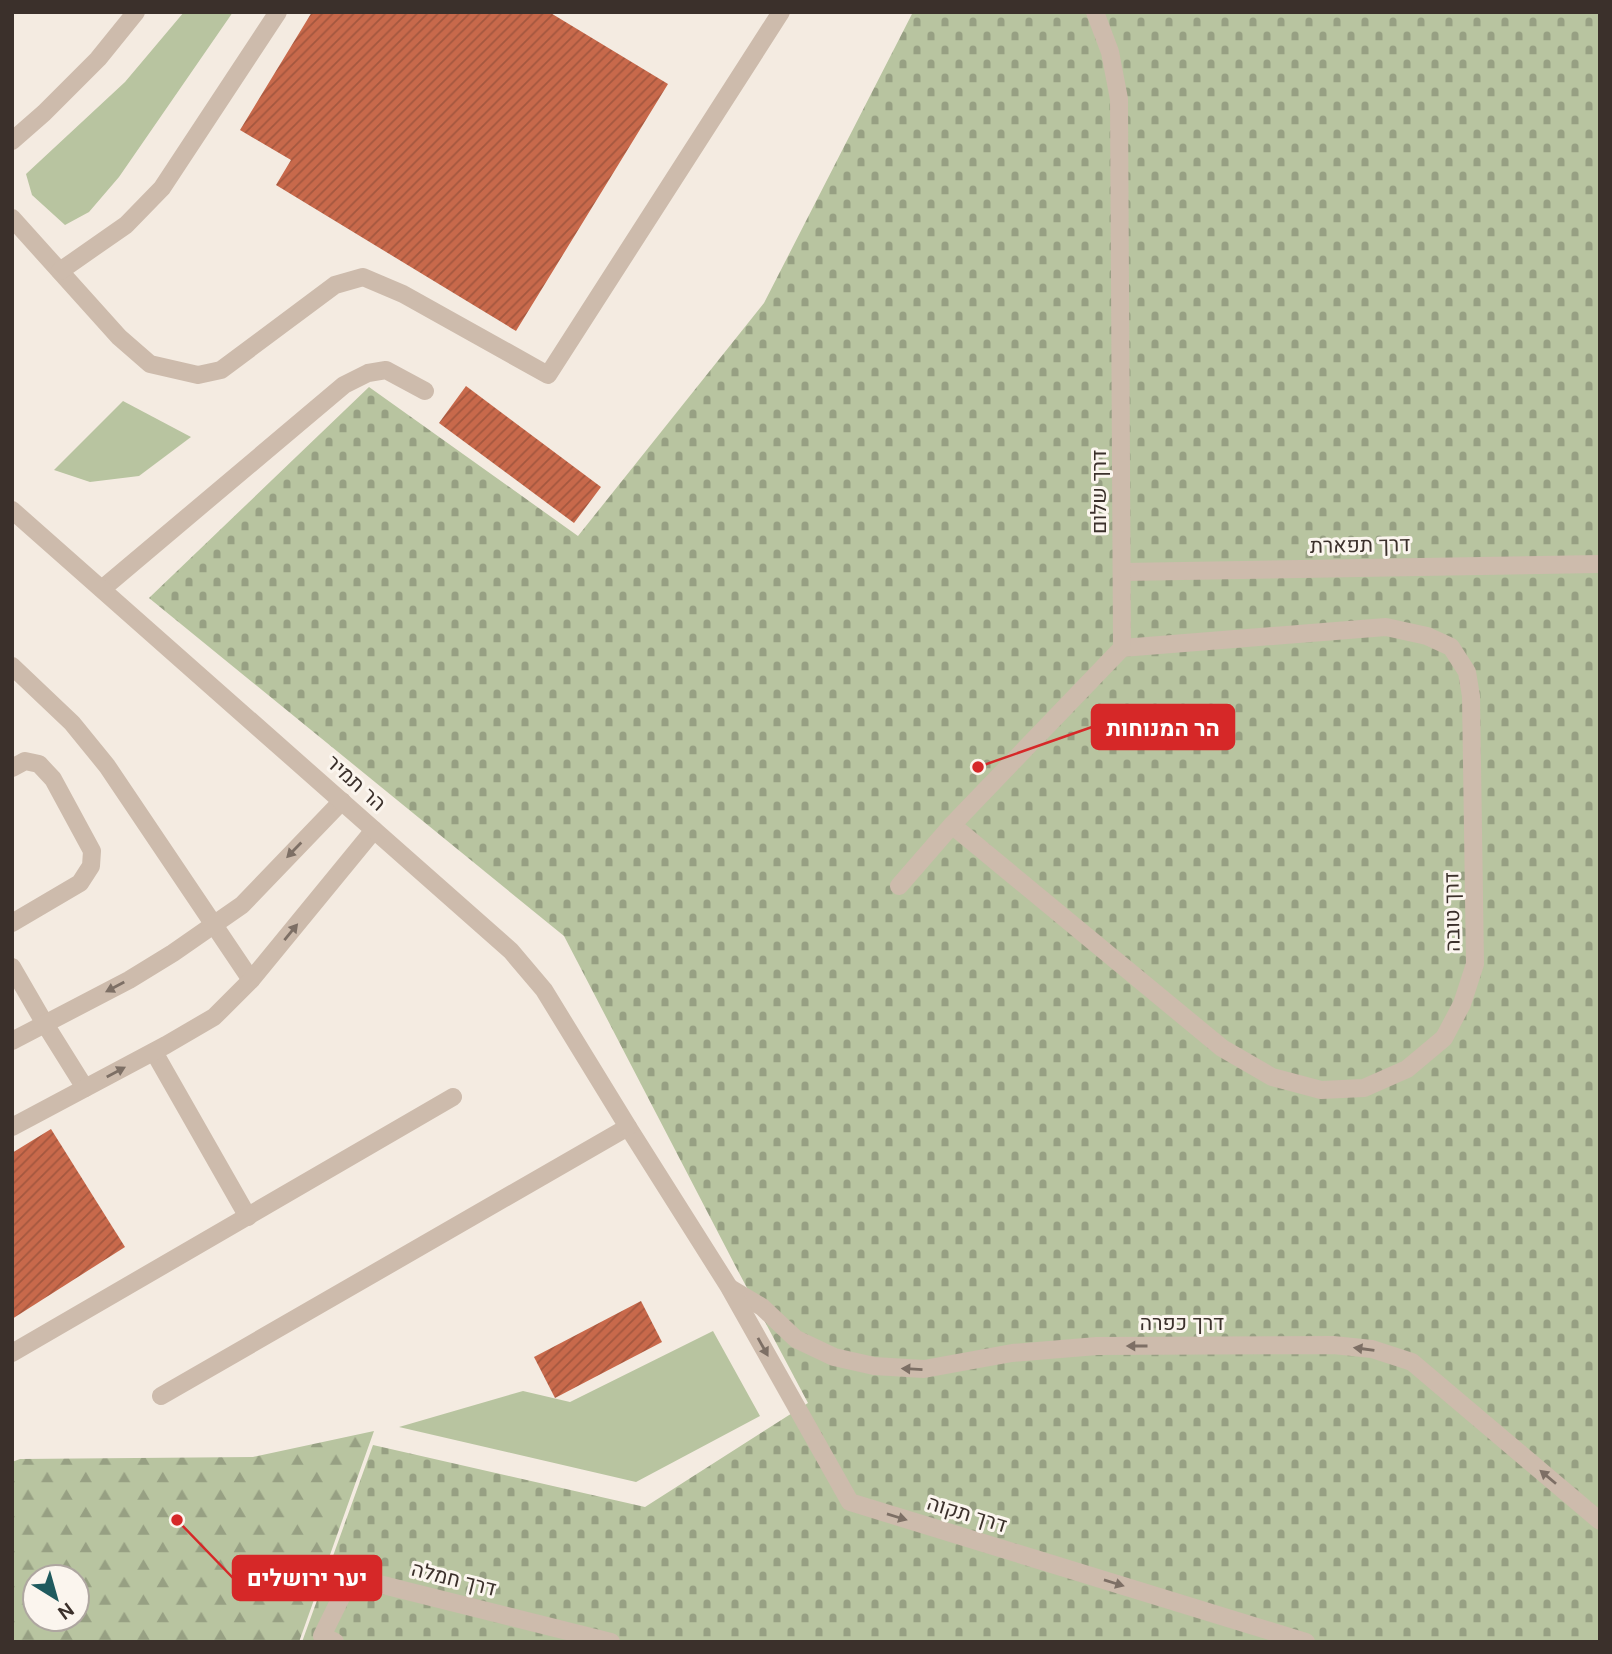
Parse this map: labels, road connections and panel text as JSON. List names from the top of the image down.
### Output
{
  "streets": {
    "street": [
      "דרך שלום",
      "דרך תפארת",
      "הר תמיר",
      "דרך טובה",
      "דרך כפרה",
      "דרך תקוה",
      "דרך חמלה"
    ]
  },
  "crossings": [
    ["דרך שלום", "דרך תפארת"],
    ["דרך שלום", "דרך טובה"],
    ["הר תמיר", "דרך כפרה"],
    ["הר תמיר", "דרך תקוה"],
    ["דרך כפרה", "דרך תקוה"]
  ],
  "one_way": ["דרך כפרה", "דרך תקוה"],
  "places": ["הר המנוחות", "יער ירושלים"],
  "north": "bottom right"
}
